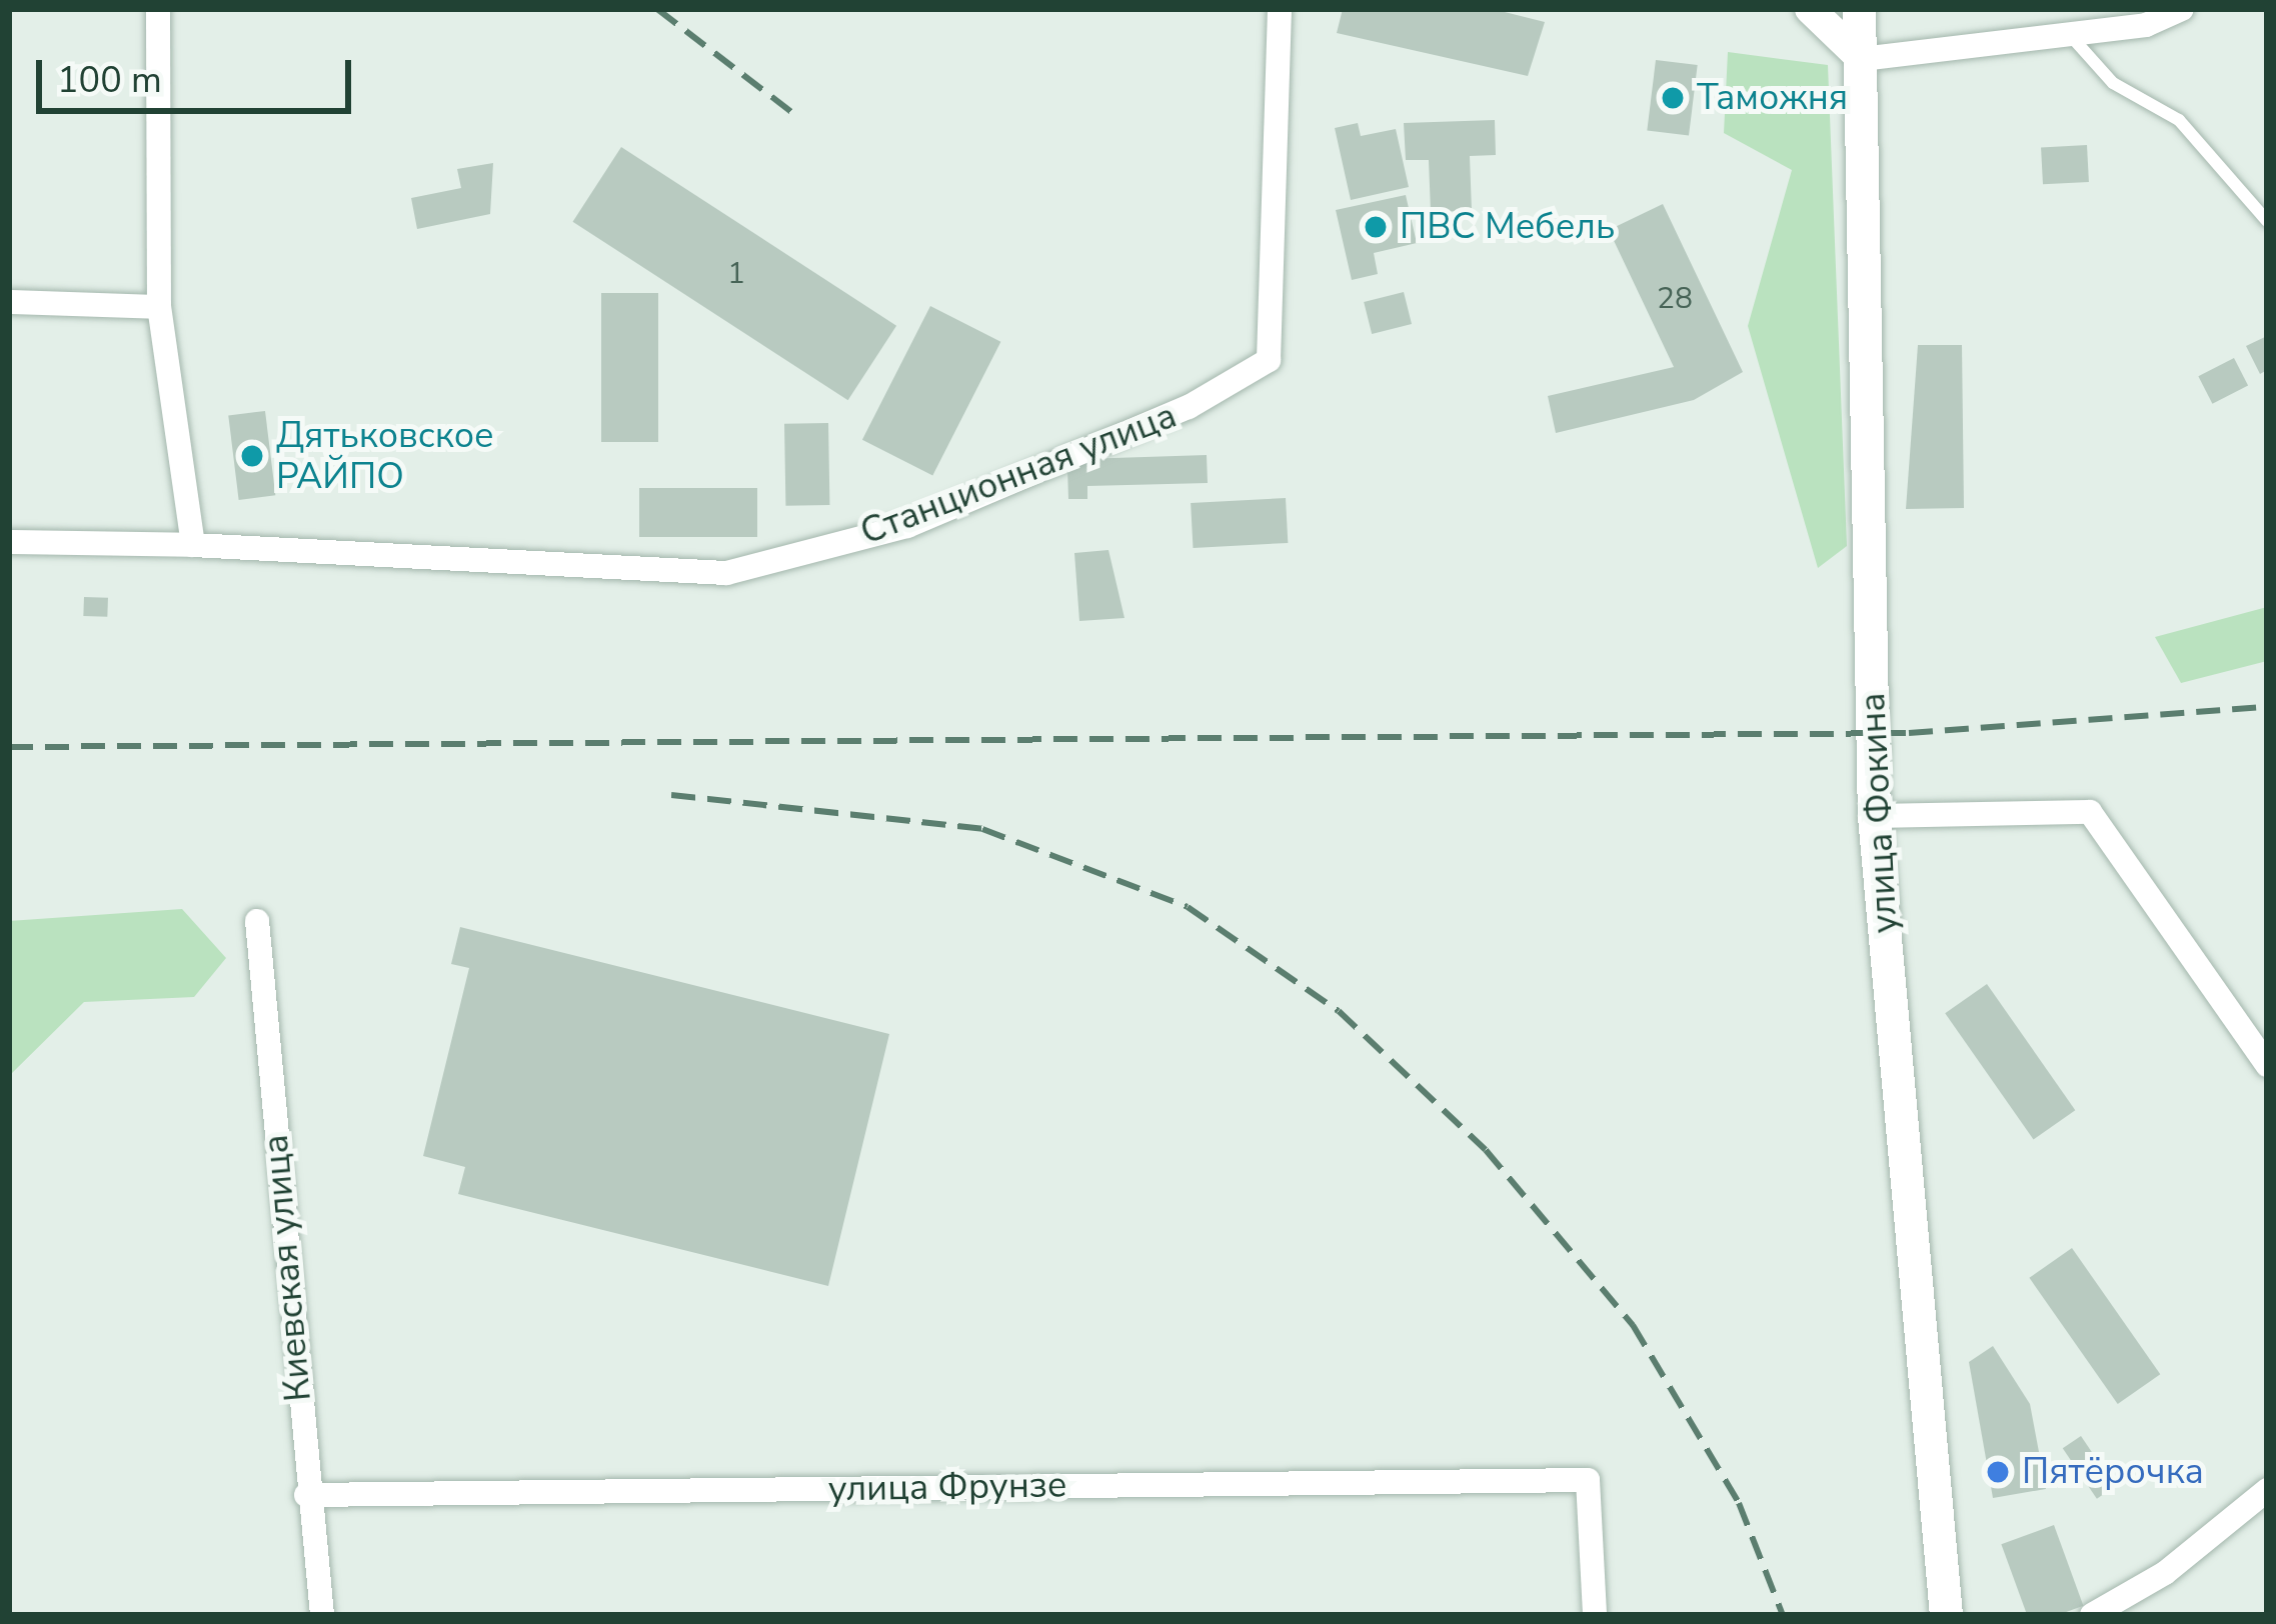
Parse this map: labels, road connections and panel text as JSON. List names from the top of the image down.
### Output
{
  "streets": {
    "main road": ["улица Фокина"],
    "street": ["Станционная улица", "Киевская улица", "улица Фрунзе"]
  },
  "crossings": [
    ["Киевская улица", "улица Фрунзе"]
  ],
  "places": [
    "Таможня",
    "ПВС Мебель",
    "Дятьковское РАЙПО",
    "Пятёрочка"
  ],
  "house_numbers": ["1", "28"],
  "scale_bar": "100 m"
}
